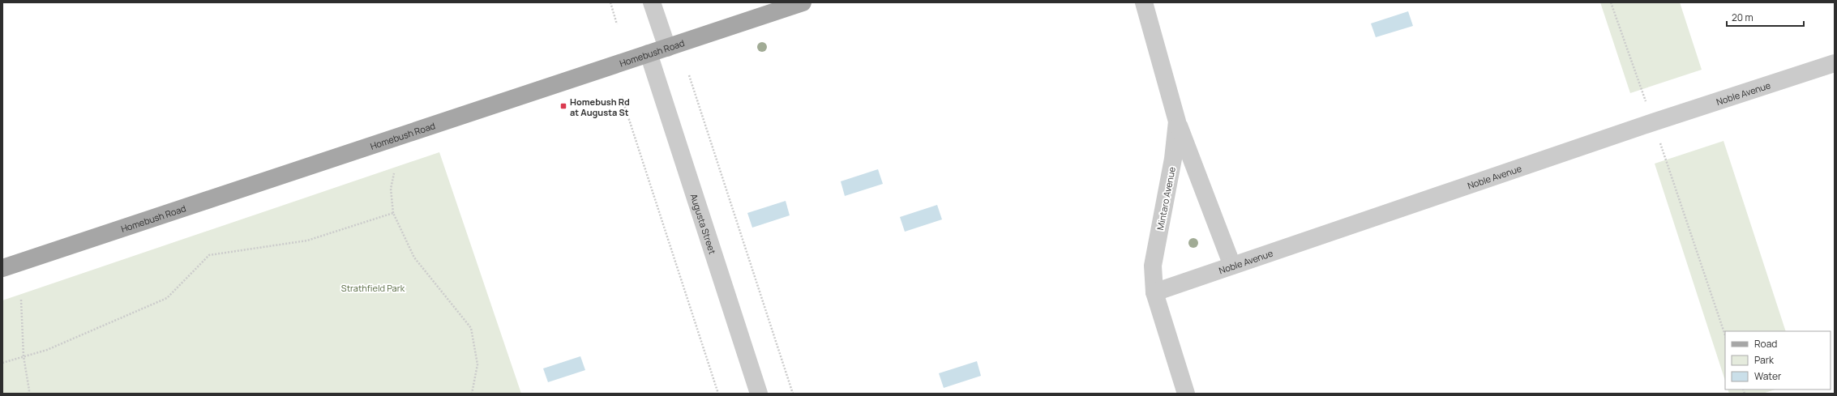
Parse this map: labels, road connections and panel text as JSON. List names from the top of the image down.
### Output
{
  "streets": {
    "main road": ["Homebush Road"],
    "street": ["Noble Avenue", "Mintaro Avenue", "Augusta Street"]
  },
  "crossings": [
    ["Homebush Road", "Augusta Street"],
    ["Noble Avenue", "Mintaro Avenue"]
  ],
  "parks": ["Strathfield Park"],
  "places": {
    "transit": ["Homebush Rd at Augusta St"]
  },
  "legend": ["Road", "Park", "Water"],
  "scale_bar": "20 m"
}
